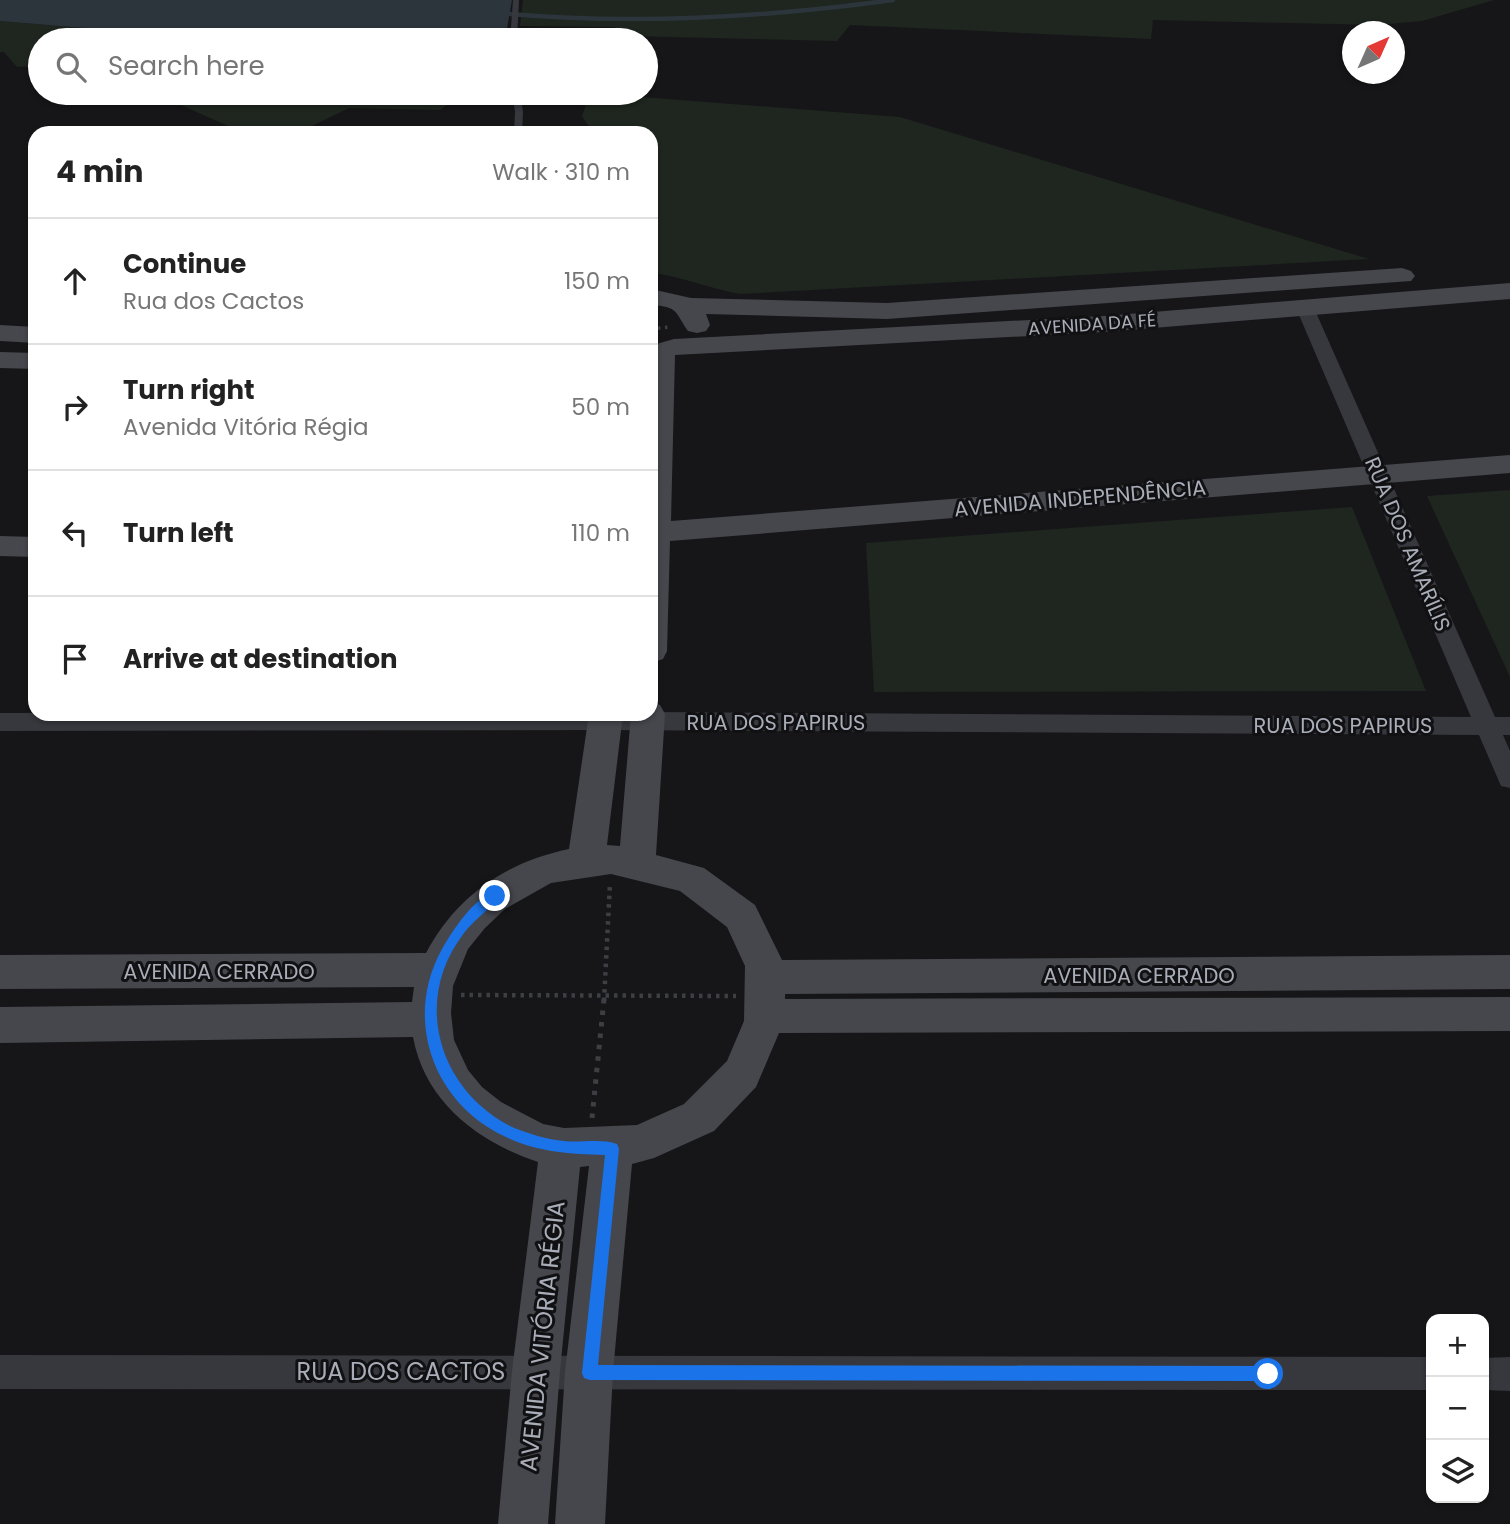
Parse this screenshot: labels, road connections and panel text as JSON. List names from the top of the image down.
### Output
{
  "streets": {
    "street": [
      "AVENIDA DA FÉ",
      "AVENIDA INDEPENDÊNCIA",
      "RUA DOS AMARÍLIS",
      "RUA DOS PAPIRUS",
      "AVENIDA CERRADO",
      "AVENIDA VITÓRIA RÉGIA",
      "RUA DOS CACTOS"
    ]
  },
  "crossings": [
    ["AVENIDA DA FÉ", "RUA DOS AMARÍLIS"],
    ["AVENIDA INDEPENDÊNCIA", "RUA DOS AMARÍLIS"],
    ["RUA DOS AMARÍLIS", "RUA DOS PAPIRUS"],
    ["AVENIDA VITÓRIA RÉGIA", "RUA DOS CACTOS"]
  ],
  "north": "top right",
  "page": {
    "search": "Search here",
    "heading": ["4 min", "Walk · 310 m"],
    "list": [
      ["Continue", "Rua dos Cactos", "150 m"],
      ["Turn right", "Avenida Vitória Régia", "50 m"],
      ["Turn left", "110 m"],
      "Arrive at destination"
    ],
    "map_buttons": ["+", "−"]
  }
}
